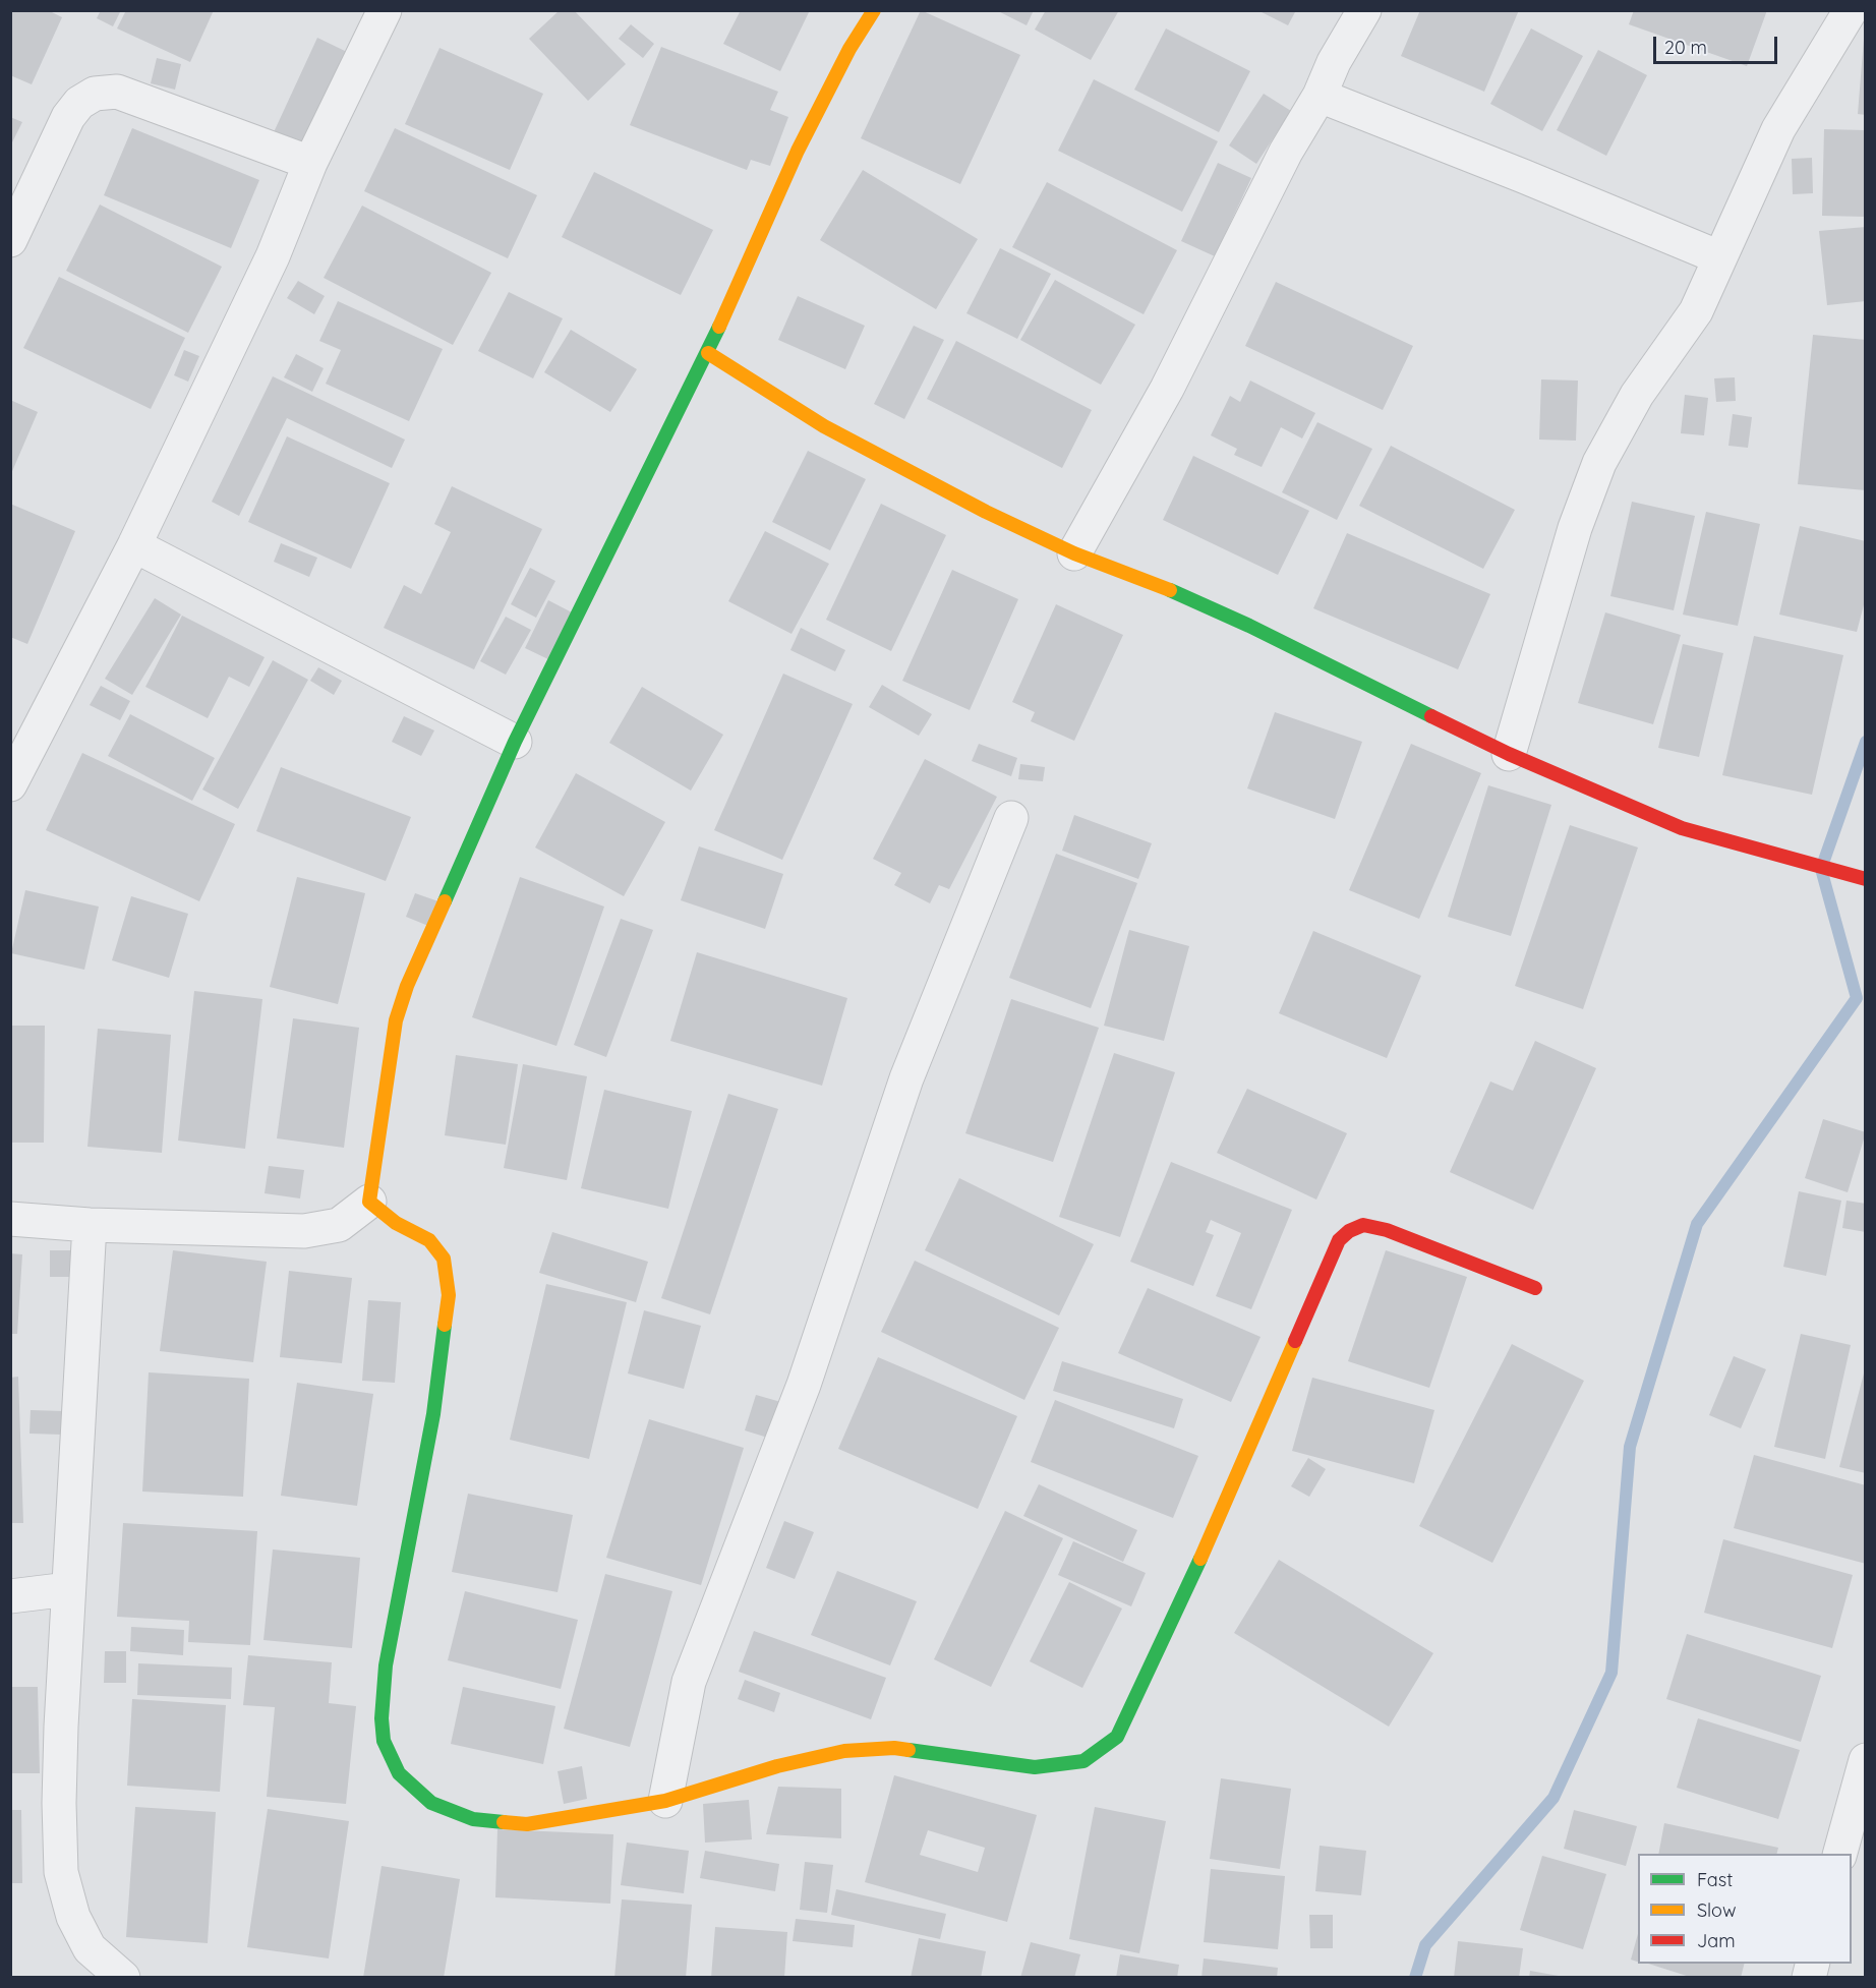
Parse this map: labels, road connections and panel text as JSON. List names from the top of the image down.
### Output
{
  "legend": ["Fast", "Slow", "Jam"],
  "scale_bar": "20 m"
}
